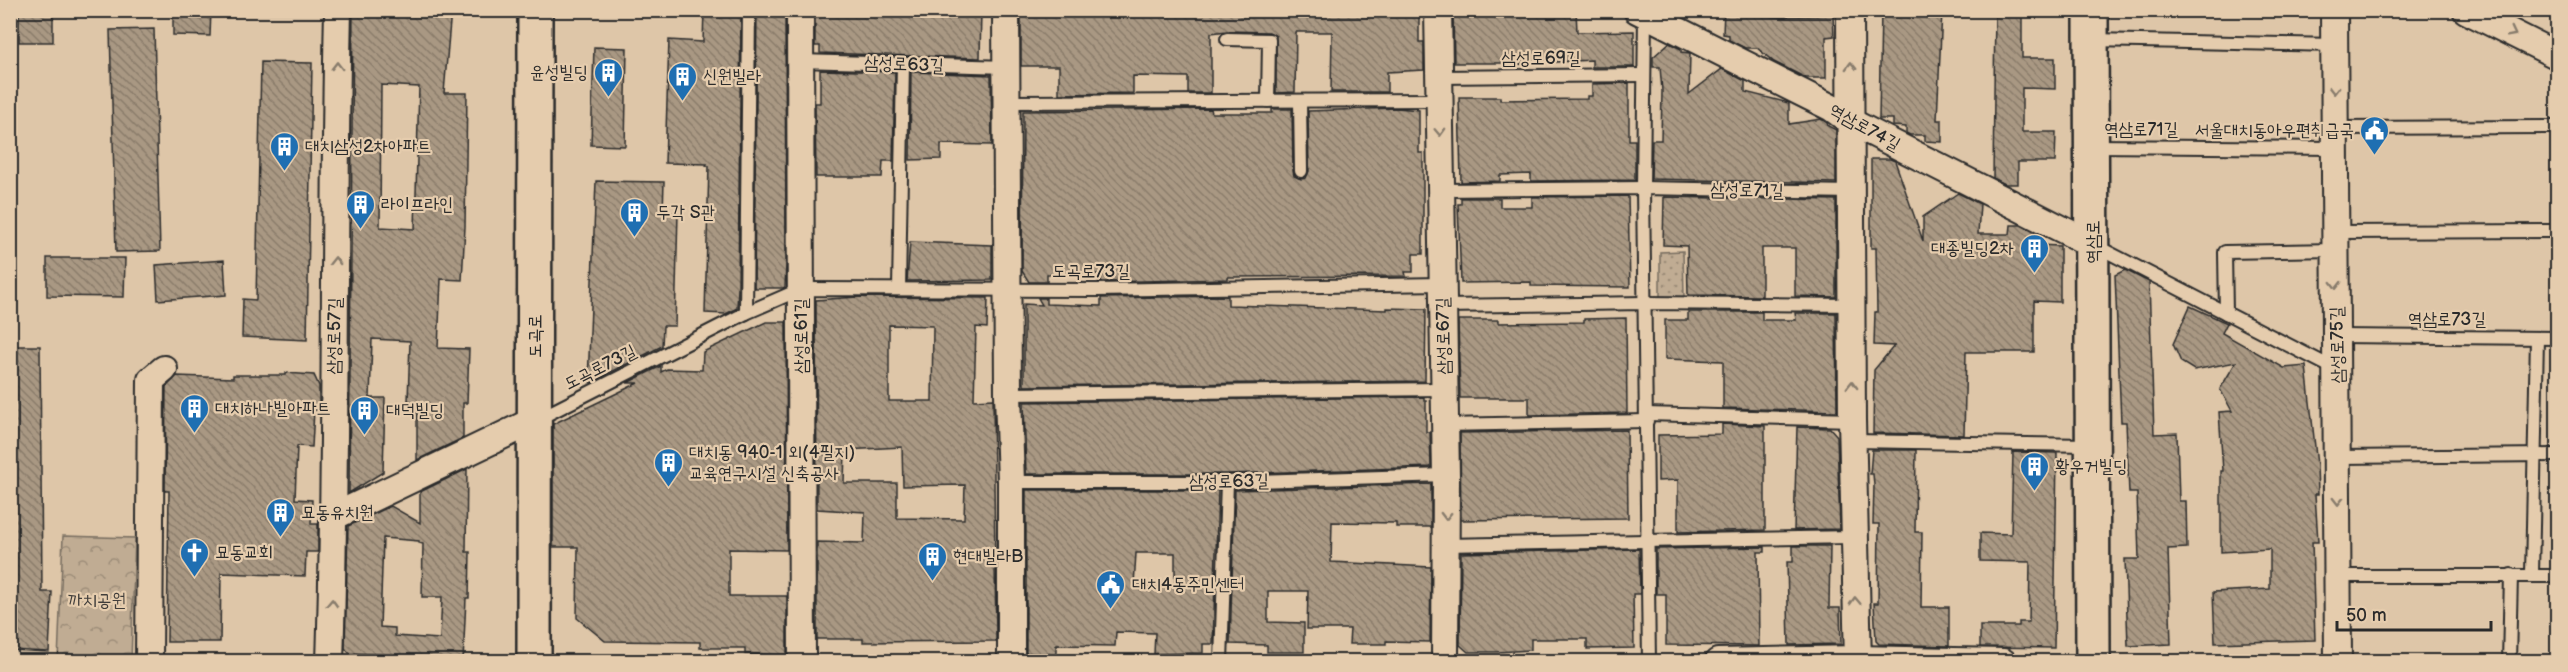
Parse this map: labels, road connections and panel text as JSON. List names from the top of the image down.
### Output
{
  "streets": {
    "main road": ["역삼로", "도곡로"],
    "street": [
      "역삼로74길",
      "삼성로57길",
      "삼성로61길",
      "삼성로67길",
      "삼성로75길"
    ],
    "lane": [
      "삼성로69길",
      "삼성로63길",
      "역삼로71길",
      "삼성로71길",
      "도곡로73길",
      "역삼로73길"
    ]
  },
  "crossings": [
    ["삼성로69길", "삼성로67길"],
    ["삼성로63길", "삼성로61길"],
    ["삼성로63길", "삼성로67길"],
    ["역삼로74길", "역삼로"],
    ["역삼로71길", "역삼로"],
    ["역삼로71길", "삼성로75길"],
    ["역삼로", "삼성로75길"],
    ["도곡로73길", "도곡로"],
    ["도곡로73길", "삼성로61길"],
    ["도곡로73길", "삼성로67길"],
    ["역삼로73길", "삼성로75길"]
  ],
  "one_way": ["삼성로75길"],
  "parks": ["까치공원"],
  "places": {
    "building": [
      "윤성빌딩",
      "신원빌라",
      "대치삼성2차아파트",
      "라이프라인",
      "두각 S관",
      "대종빌딩2차",
      "대치하나빌아파트",
      "대덕빌딩",
      "대치동 940-1 외(4필지) 교육연구시설 신축공사",
      "황우거빌딩",
      "묘동유치원",
      "현대빌라B"
    ],
    "public building": ["서울대치동아우편취급국", "대치4동주민센터"],
    "church": ["묘동교회"]
  },
  "scale_bar": "50 m"
}
